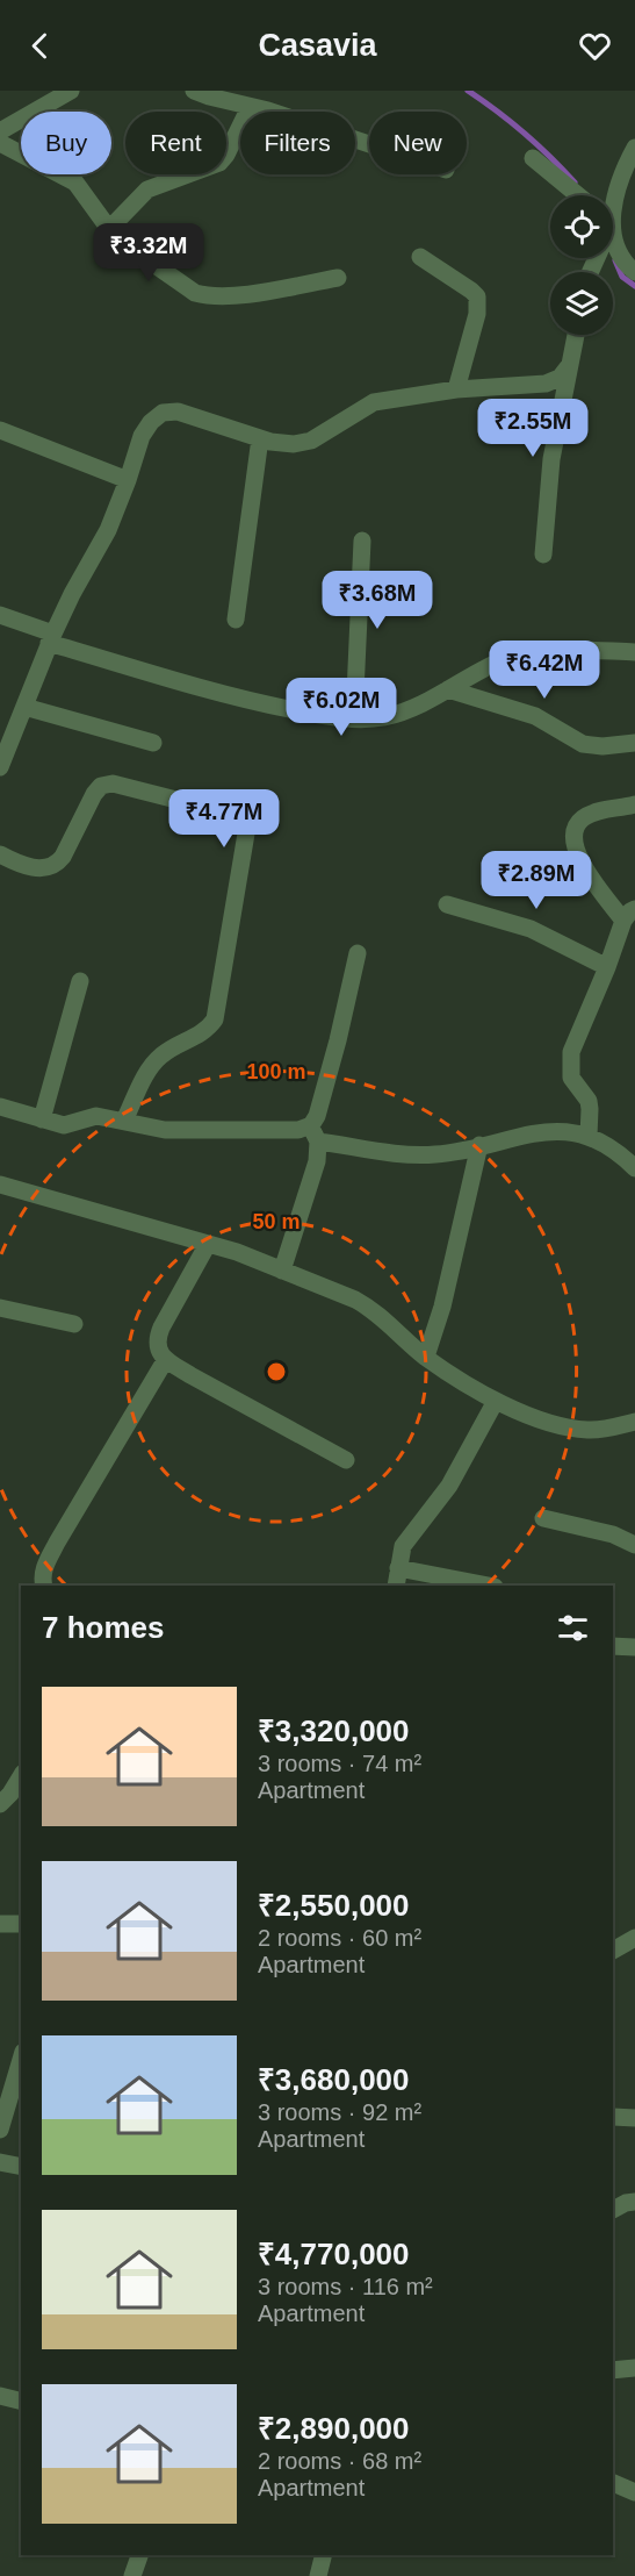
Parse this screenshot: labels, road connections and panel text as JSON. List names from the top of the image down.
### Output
{
  "page": {
    "header": "Casavia",
    "chip": [
      "Buy",
      "Rent",
      "Filters",
      "New"
    ],
    "price": [
      "₹3.32M",
      "₹2.55M",
      "₹3.68M",
      "₹6.42M",
      "₹6.02M",
      "₹4.77M",
      "₹2.89M"
    ],
    "heading": "7 homes",
    "list": [
      {
        "name": "₹3,320,000",
        "note": "3 rooms · 74 m² · Apartment"
      },
      {
        "name": "₹2,550,000",
        "note": "2 rooms · 60 m² · Apartment"
      },
      {
        "name": "₹3,680,000",
        "note": "3 rooms · 92 m² · Apartment"
      },
      {
        "name": "₹4,770,000",
        "note": "3 rooms · 116 m² · Apartment"
      },
      {
        "name": "₹2,890,000",
        "note": "2 rooms · 68 m² · Apartment"
      }
    ]
  },
  "rings": ["100 m", "50 m"]
}
